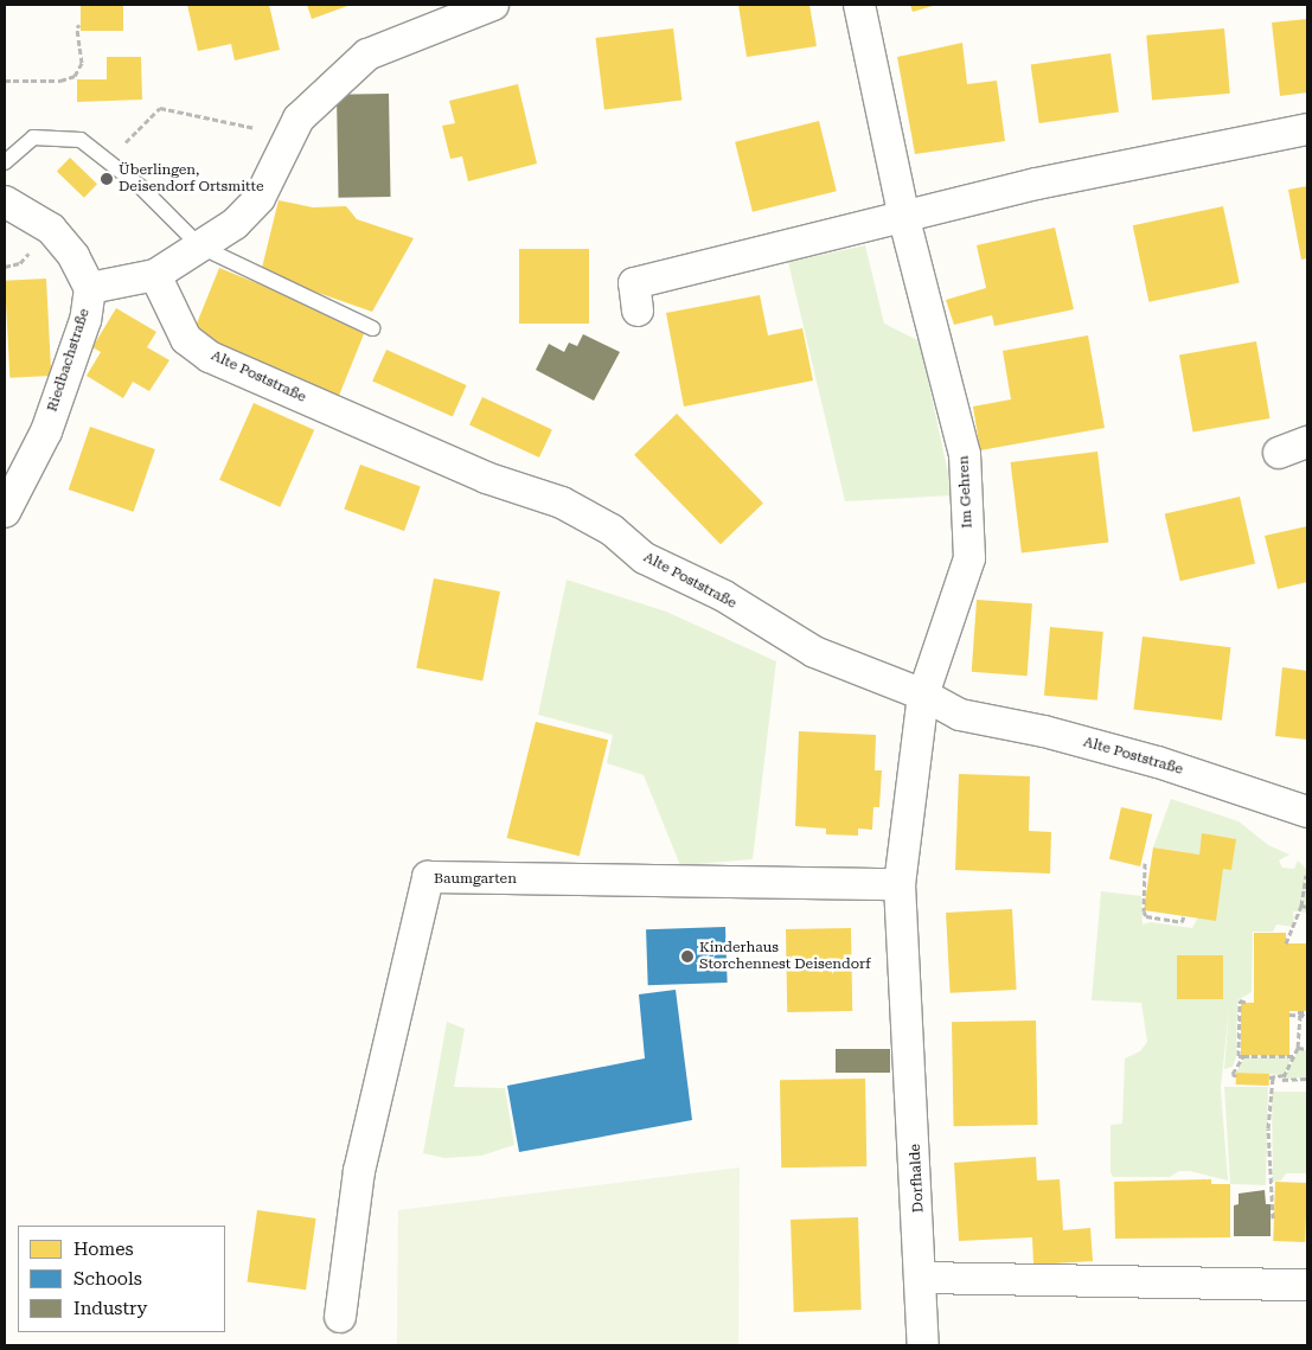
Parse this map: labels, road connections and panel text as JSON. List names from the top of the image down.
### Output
{
  "streets": {
    "street": [
      "Riedbachstraße",
      "Alte Poststraße",
      "Im Gehren",
      "Baumgarten",
      "Dorfhalde"
    ]
  },
  "crossings": [
    ["Alte Poststraße", "Im Gehren"],
    ["Alte Poststraße", "Dorfhalde"],
    ["Im Gehren", "Dorfhalde"],
    ["Baumgarten", "Dorfhalde"]
  ],
  "places": ["Überlingen, Deisendorf Ortsmitte", "Kinderhaus Storchennest Deisendorf"],
  "legend": ["Homes", "Schools", "Industry"]
}
